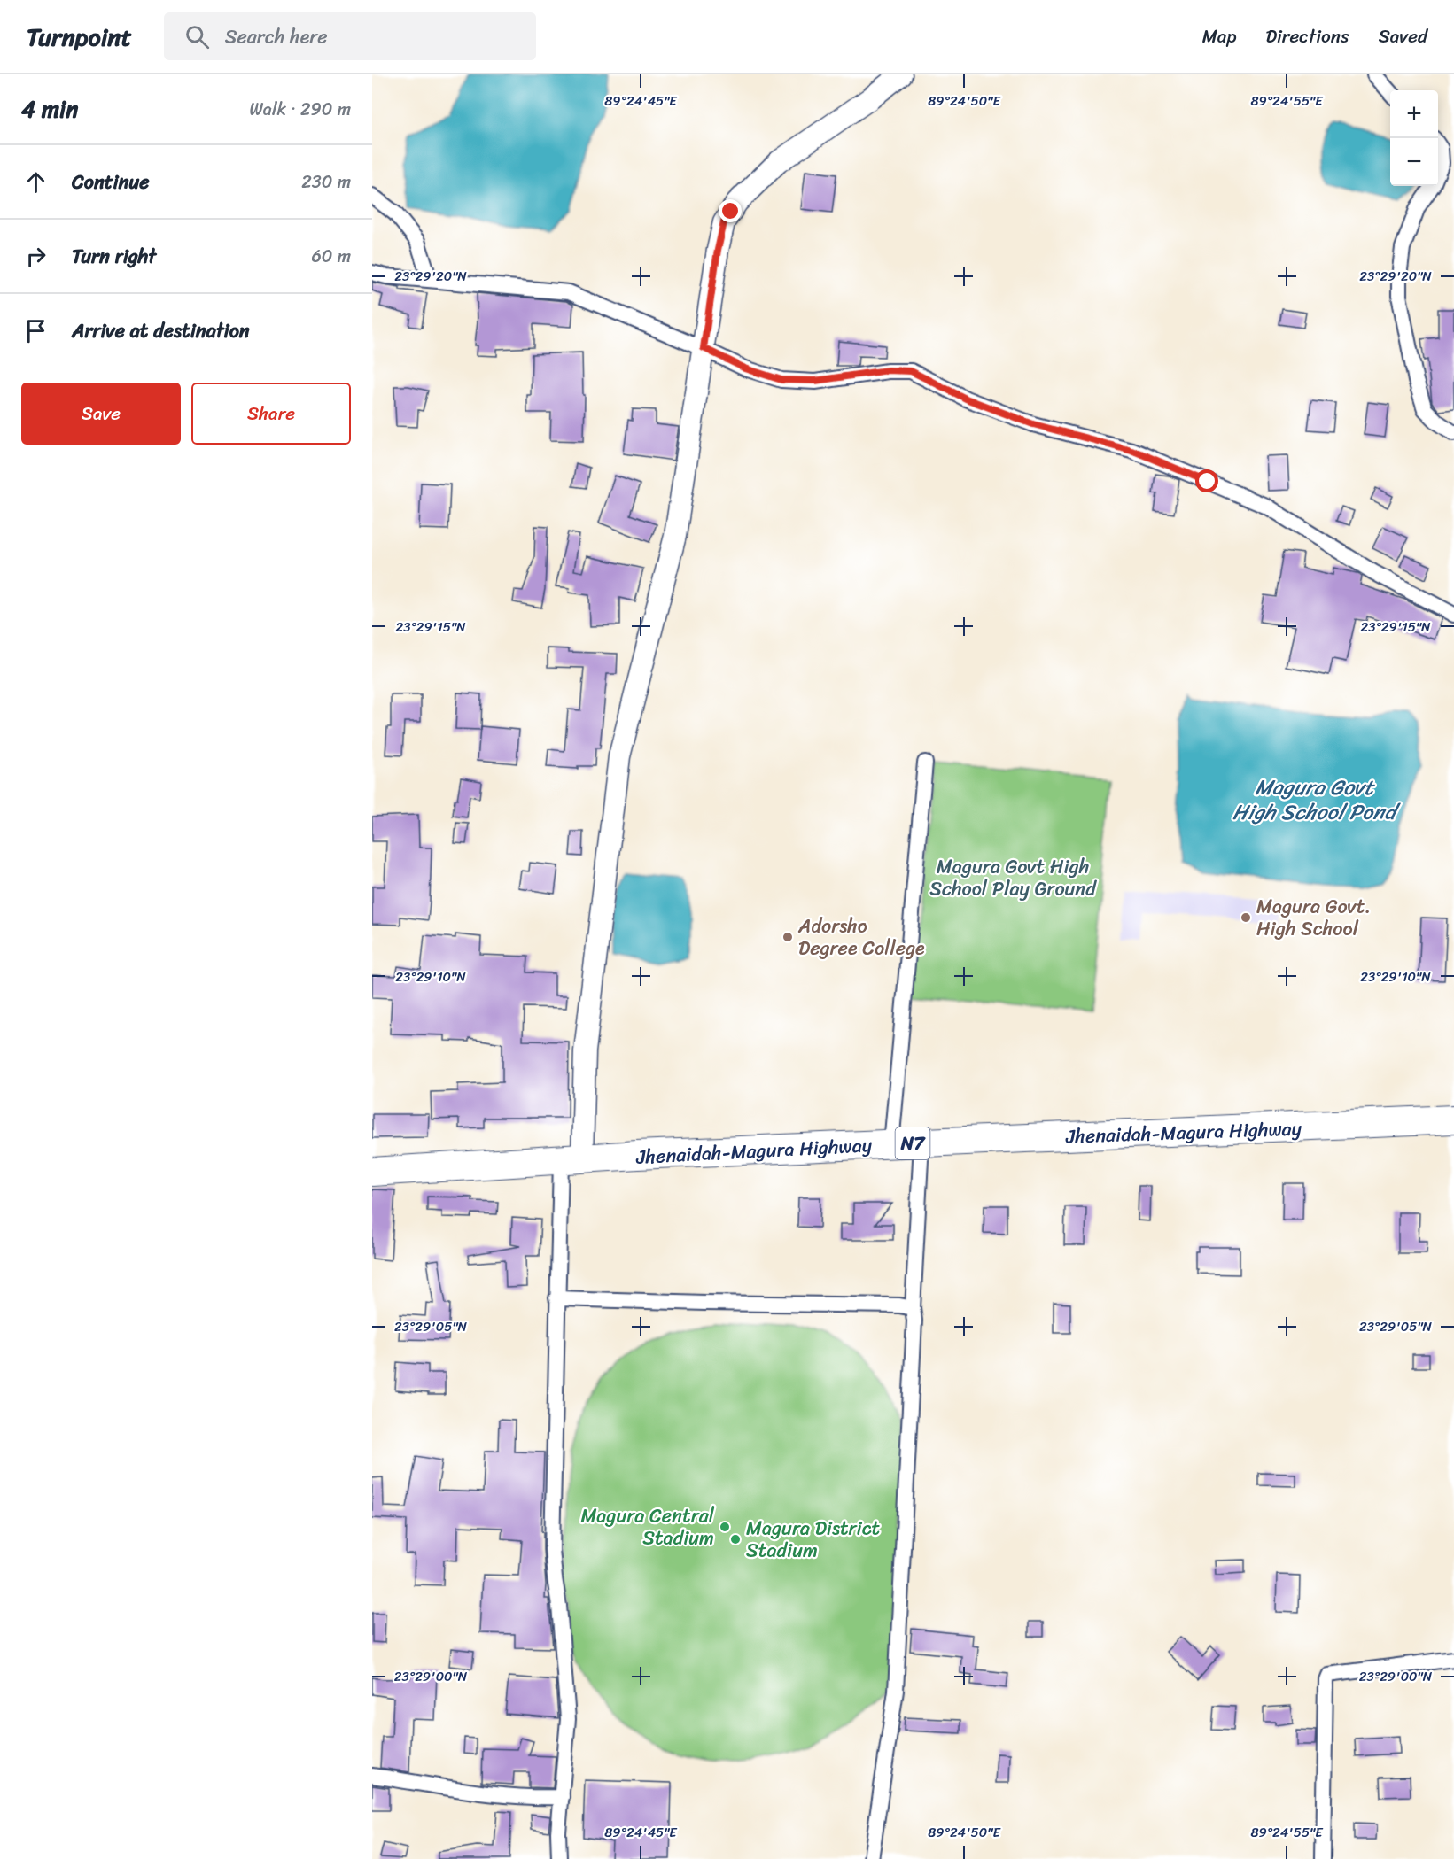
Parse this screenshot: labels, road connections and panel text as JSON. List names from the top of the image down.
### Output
{
  "streets": {
    "highway": ["Jhenaidah-Magura Highway", "N7"]
  },
  "water": ["Magura Govt High School Pond"],
  "parks": ["Magura Govt High School Play Ground"],
  "places": [
    "Magura Govt. High School",
    "Adorsho Degree College",
    "Magura Central Stadium",
    "Magura District Stadium"
  ],
  "page": {
    "header": "Turnpoint",
    "search": "Search here",
    "nav": ["Map", "Directions", "Saved"],
    "heading": ["4 min", "Walk · 290 m"],
    "map_buttons": ["+", "−"],
    "list": [
      ["Continue", "230 m"],
      ["Turn right", "60 m"],
      "Arrive at destination"
    ],
    "buttons": ["Save", "Share"]
  },
  "coordinates": [
    "89°24'45\"E",
    "89°24'50\"E",
    "89°24'55\"E",
    "23°29'20\"N",
    "23°29'15\"N",
    "23°29'10\"N",
    "23°29'05\"N",
    "23°29'00\"N"
  ]
}
